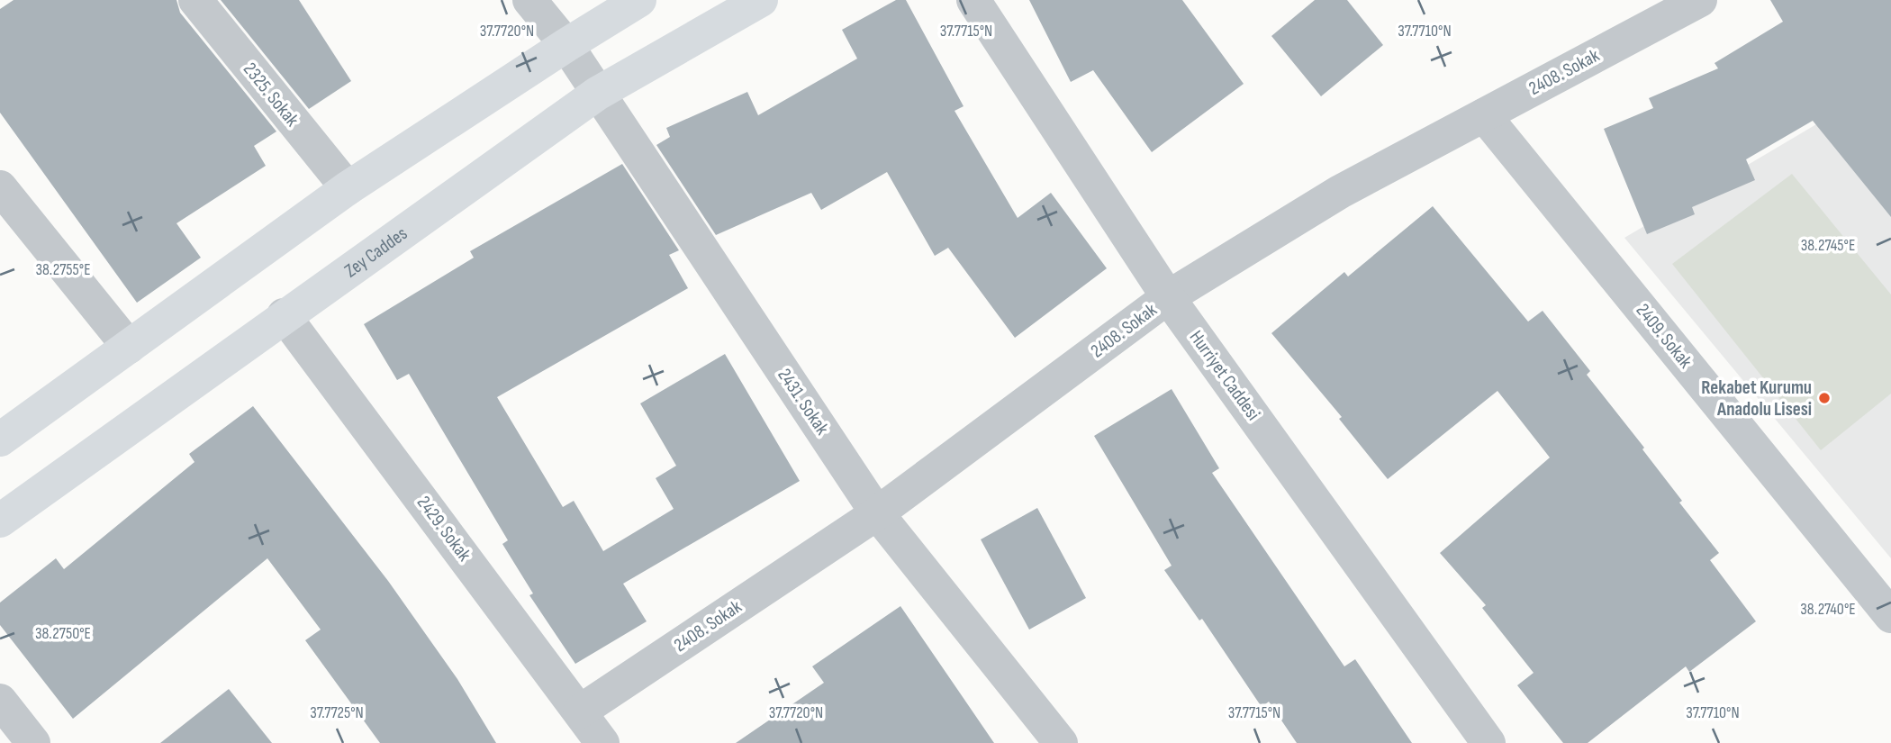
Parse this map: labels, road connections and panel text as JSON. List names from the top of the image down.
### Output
{
  "streets": {
    "main road": ["Zey Caddes"],
    "street": [
      "2408. Sokak",
      "2325. Sokak",
      "2409. Sokak",
      "Hurriyet Caddesi",
      "2431. Sokak",
      "2429. Sokak"
    ]
  },
  "crossings": [
    ["2408. Sokak", "2409. Sokak"],
    ["2408. Sokak", "Hurriyet Caddesi"],
    ["2408. Sokak", "2431. Sokak"],
    ["2408. Sokak", "2429. Sokak"],
    ["Zey Caddes", "2431. Sokak"],
    ["Zey Caddes", "2429. Sokak"]
  ],
  "places": ["Rekabet Kurumu Anadolu Lisesi"],
  "coordinates": [
    "37.7720°N",
    "37.7715°N",
    "37.7710°N",
    "38.2745°E",
    "38.2755°E",
    "38.2740°E",
    "38.2750°E",
    "37.7725°N"
  ]
}
